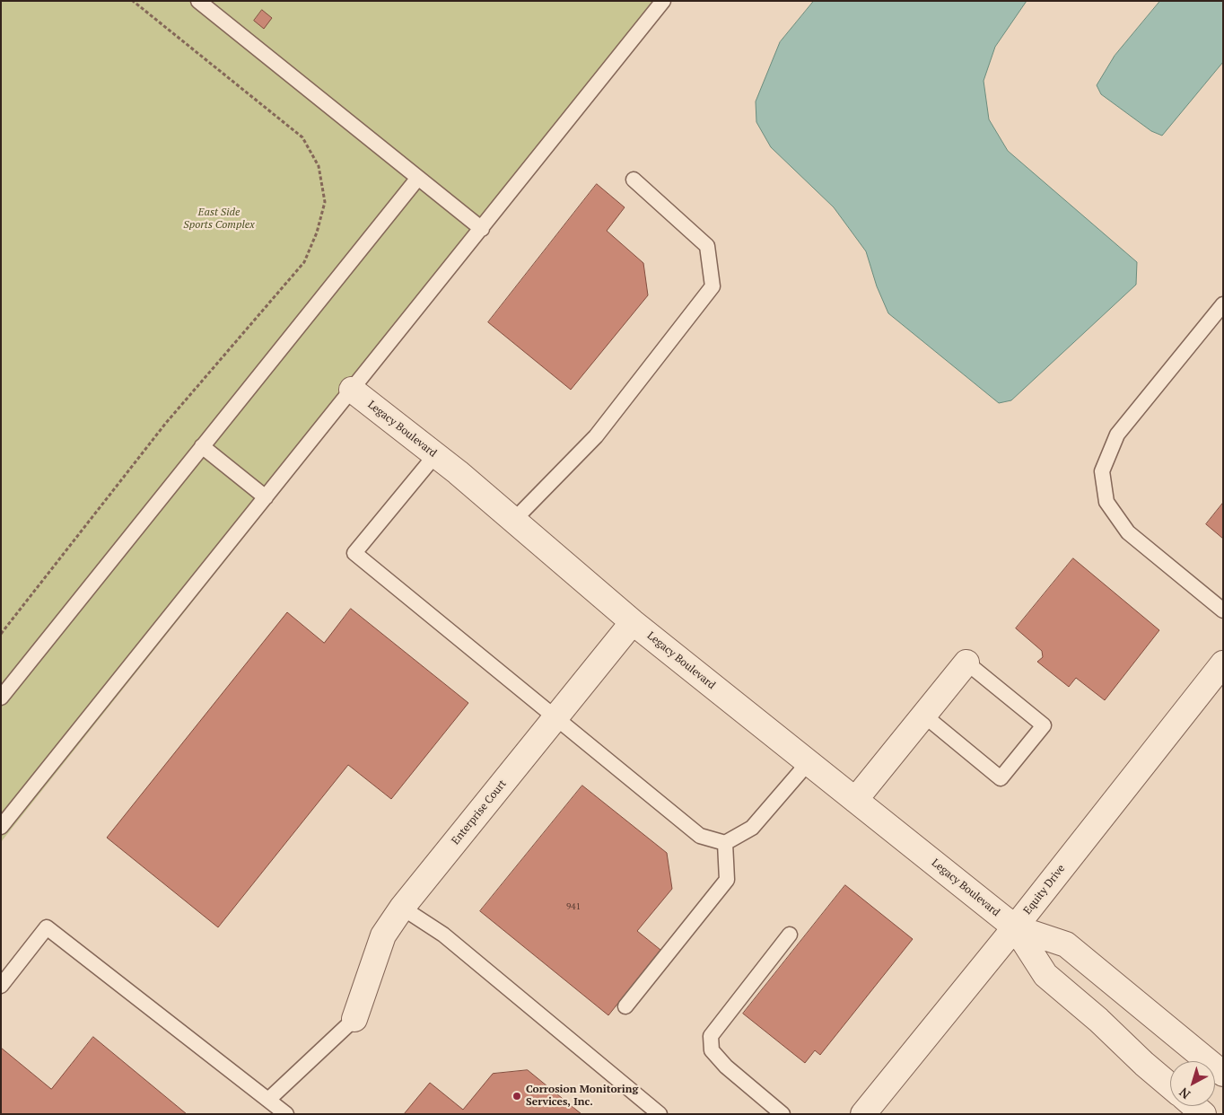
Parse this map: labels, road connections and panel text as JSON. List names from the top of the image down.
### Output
{
  "streets": {
    "street": ["Legacy Boulevard", "Enterprise Court", "Equity Drive"]
  },
  "crossings": [
    ["Legacy Boulevard", "Enterprise Court"],
    ["Legacy Boulevard", "Equity Drive"]
  ],
  "parks": ["East Side Sports Complex"],
  "places": ["Corrosion Monitoring Services, Inc."],
  "house_numbers": ["941"],
  "north": "bottom left"
}
